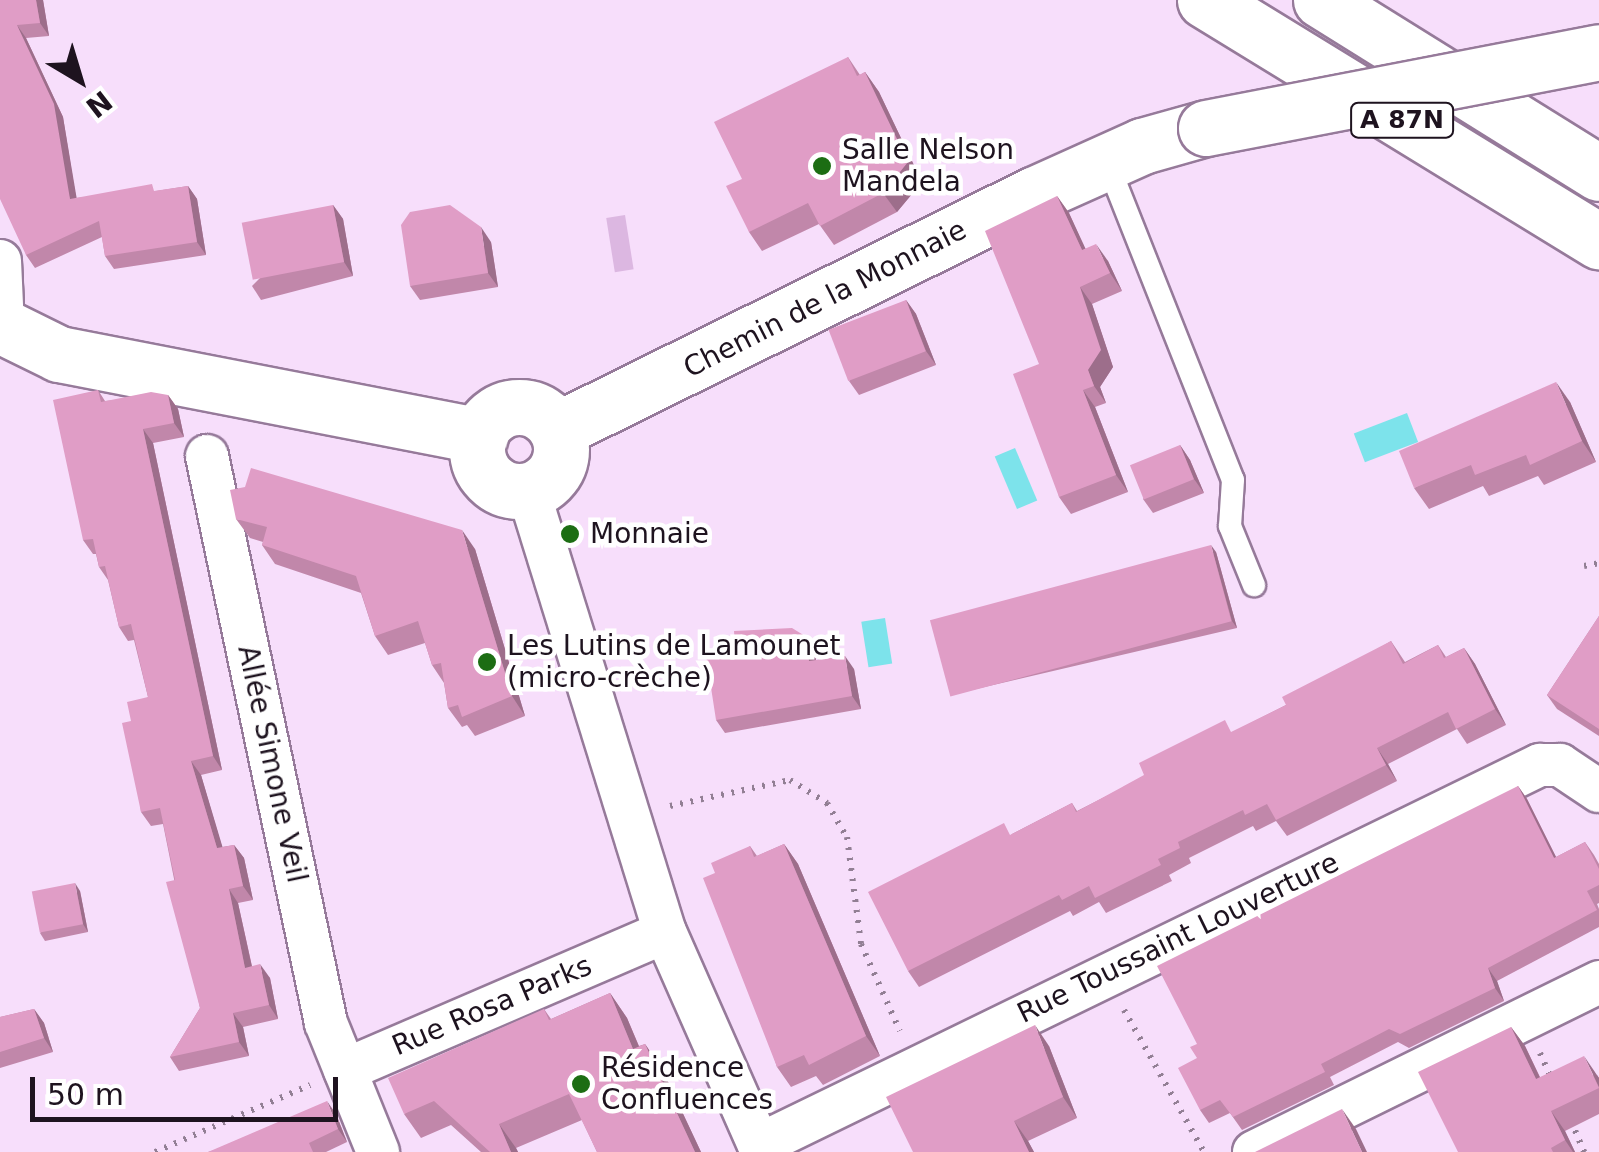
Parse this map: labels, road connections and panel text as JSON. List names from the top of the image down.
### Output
{
  "streets": {
    "main road": ["A 87N", "Chemin de la Monnaie"],
    "street": ["Allée Simone Veil", "Rue Toussaint Louverture", "Rue Rosa Parks"]
  },
  "crossings": [
    ["Allée Simone Veil", "Rue Rosa Parks"]
  ],
  "places": [
    "Salle Nelson Mandela",
    "Monnaie",
    "Les Lutins de Lamounet (micro-crèche)",
    "Résidence Confluences"
  ],
  "scale_bar": "50 m",
  "north": "bottom right"
}
